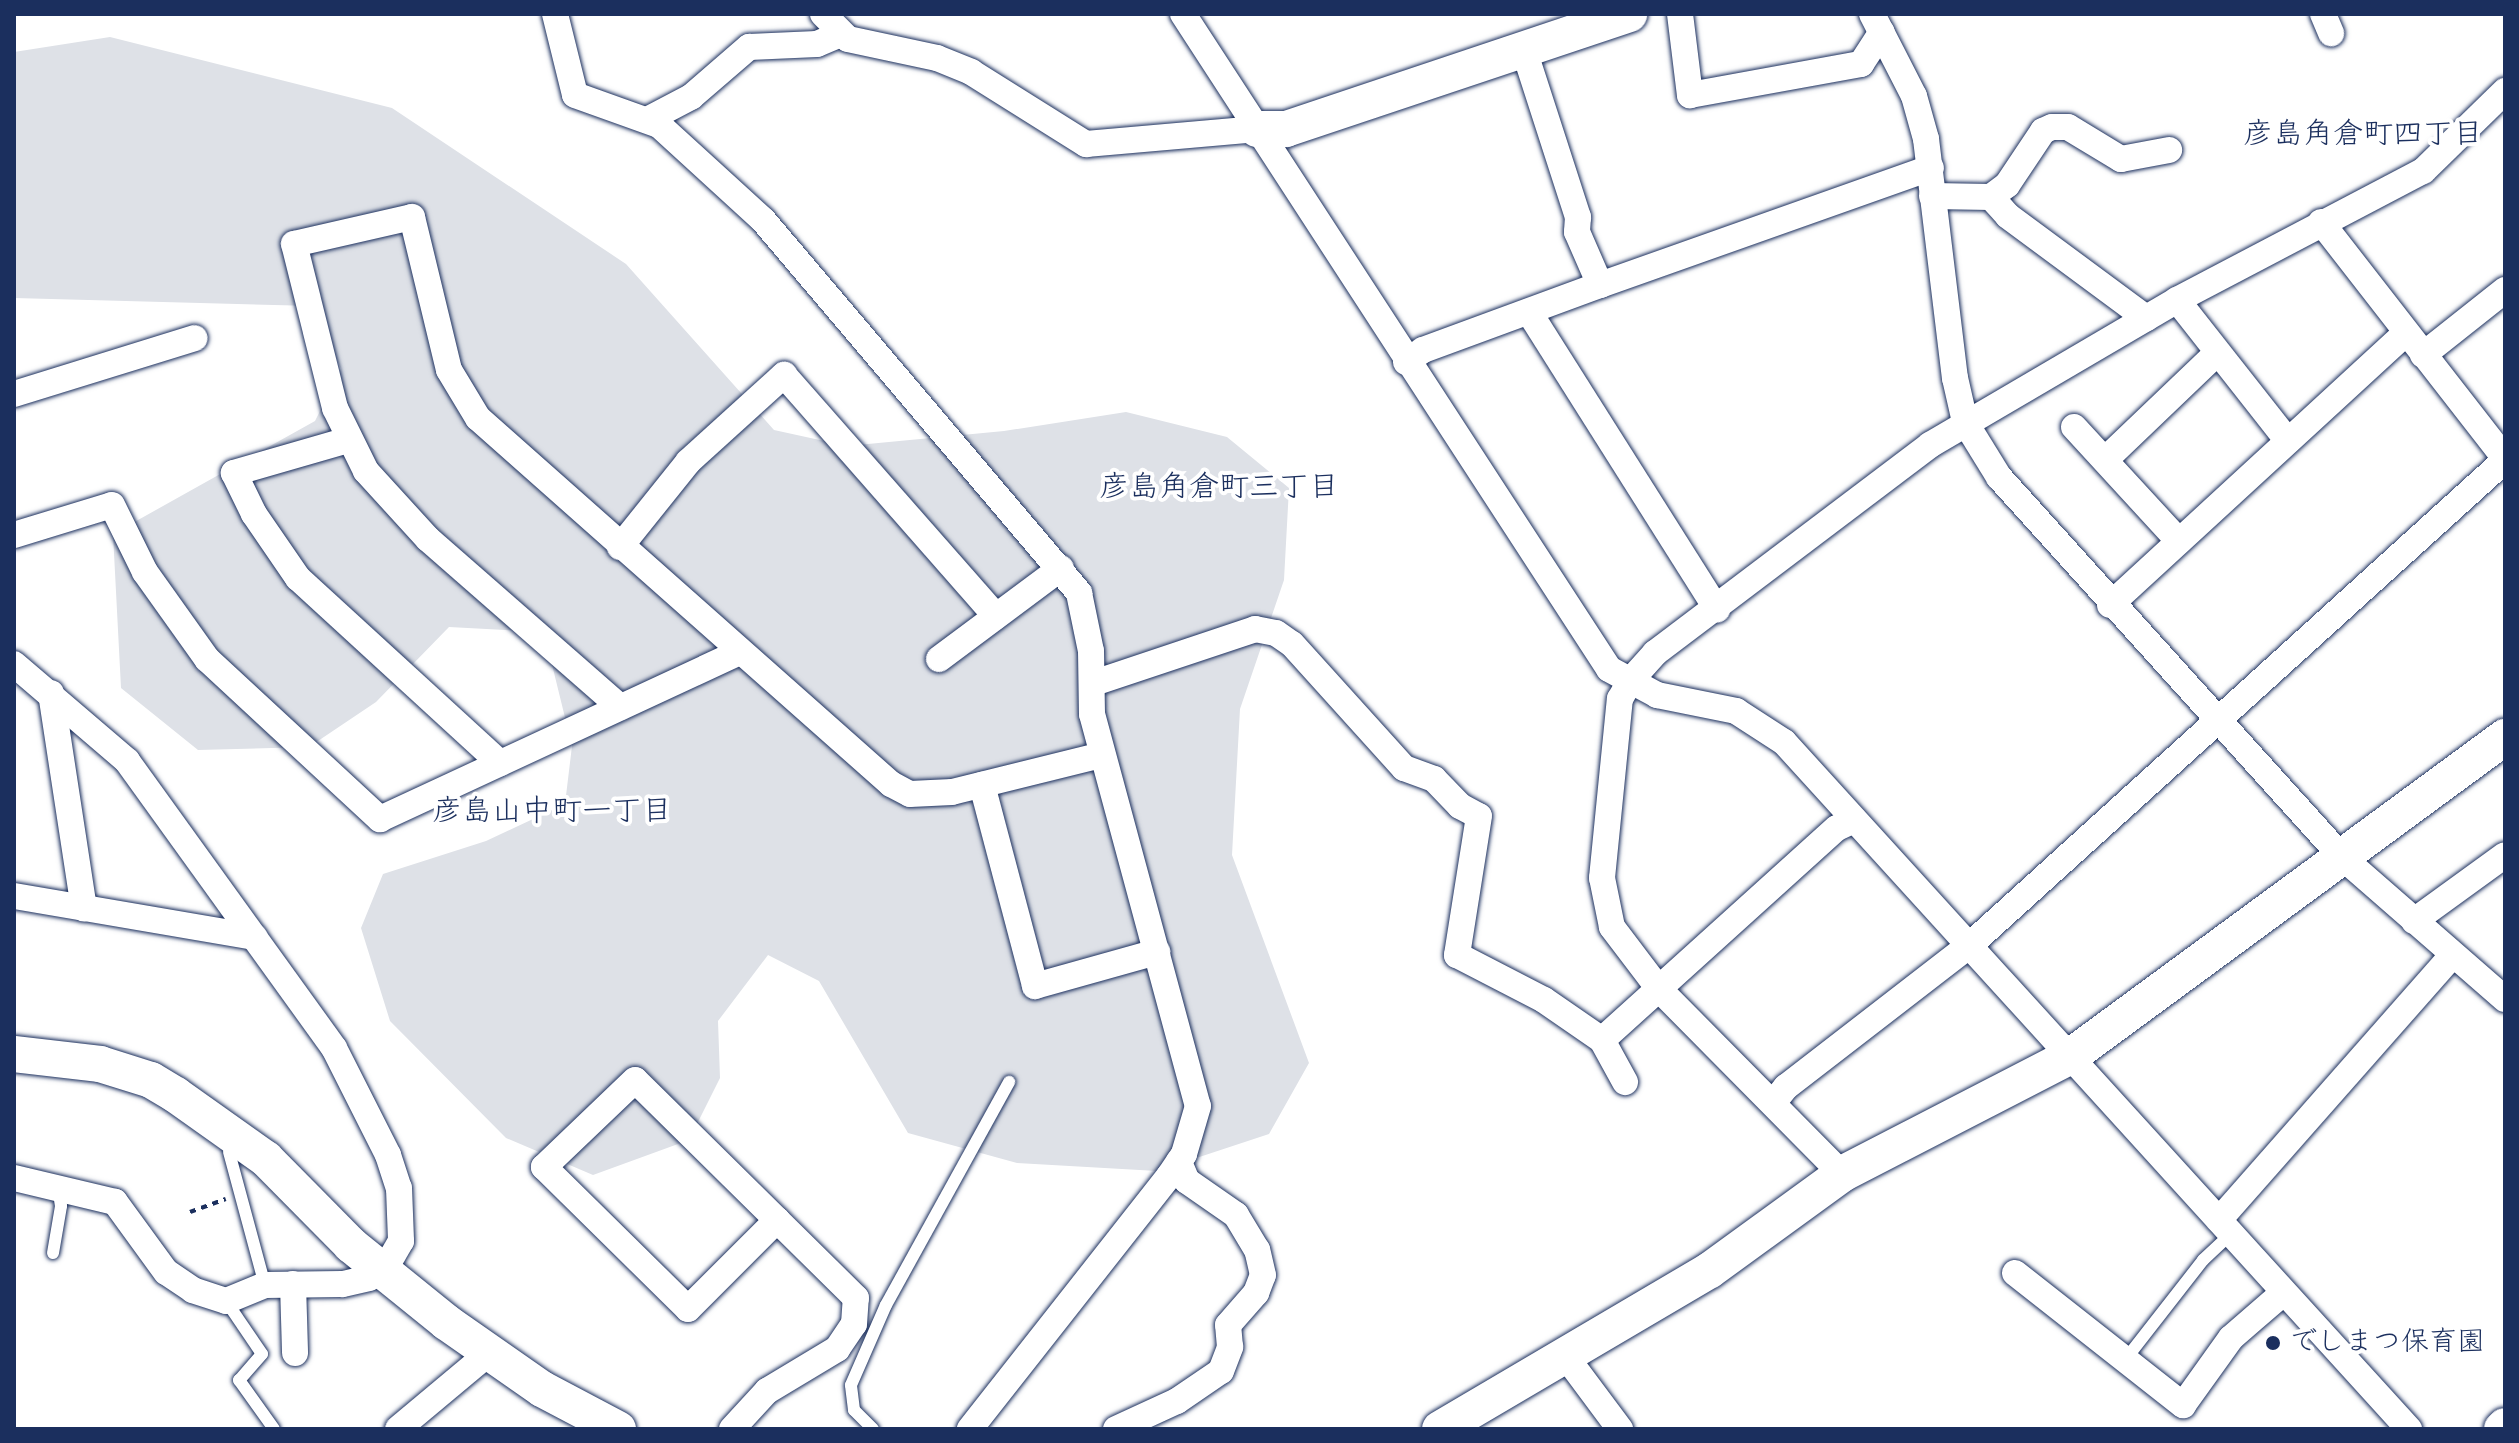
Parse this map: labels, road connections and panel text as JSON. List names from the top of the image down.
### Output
{
  "districts": ["彦島角倉町四丁目", "彦島角倉町三丁目", "彦島山中町一丁目"],
  "places": ["でしまつ保育園"]
}
